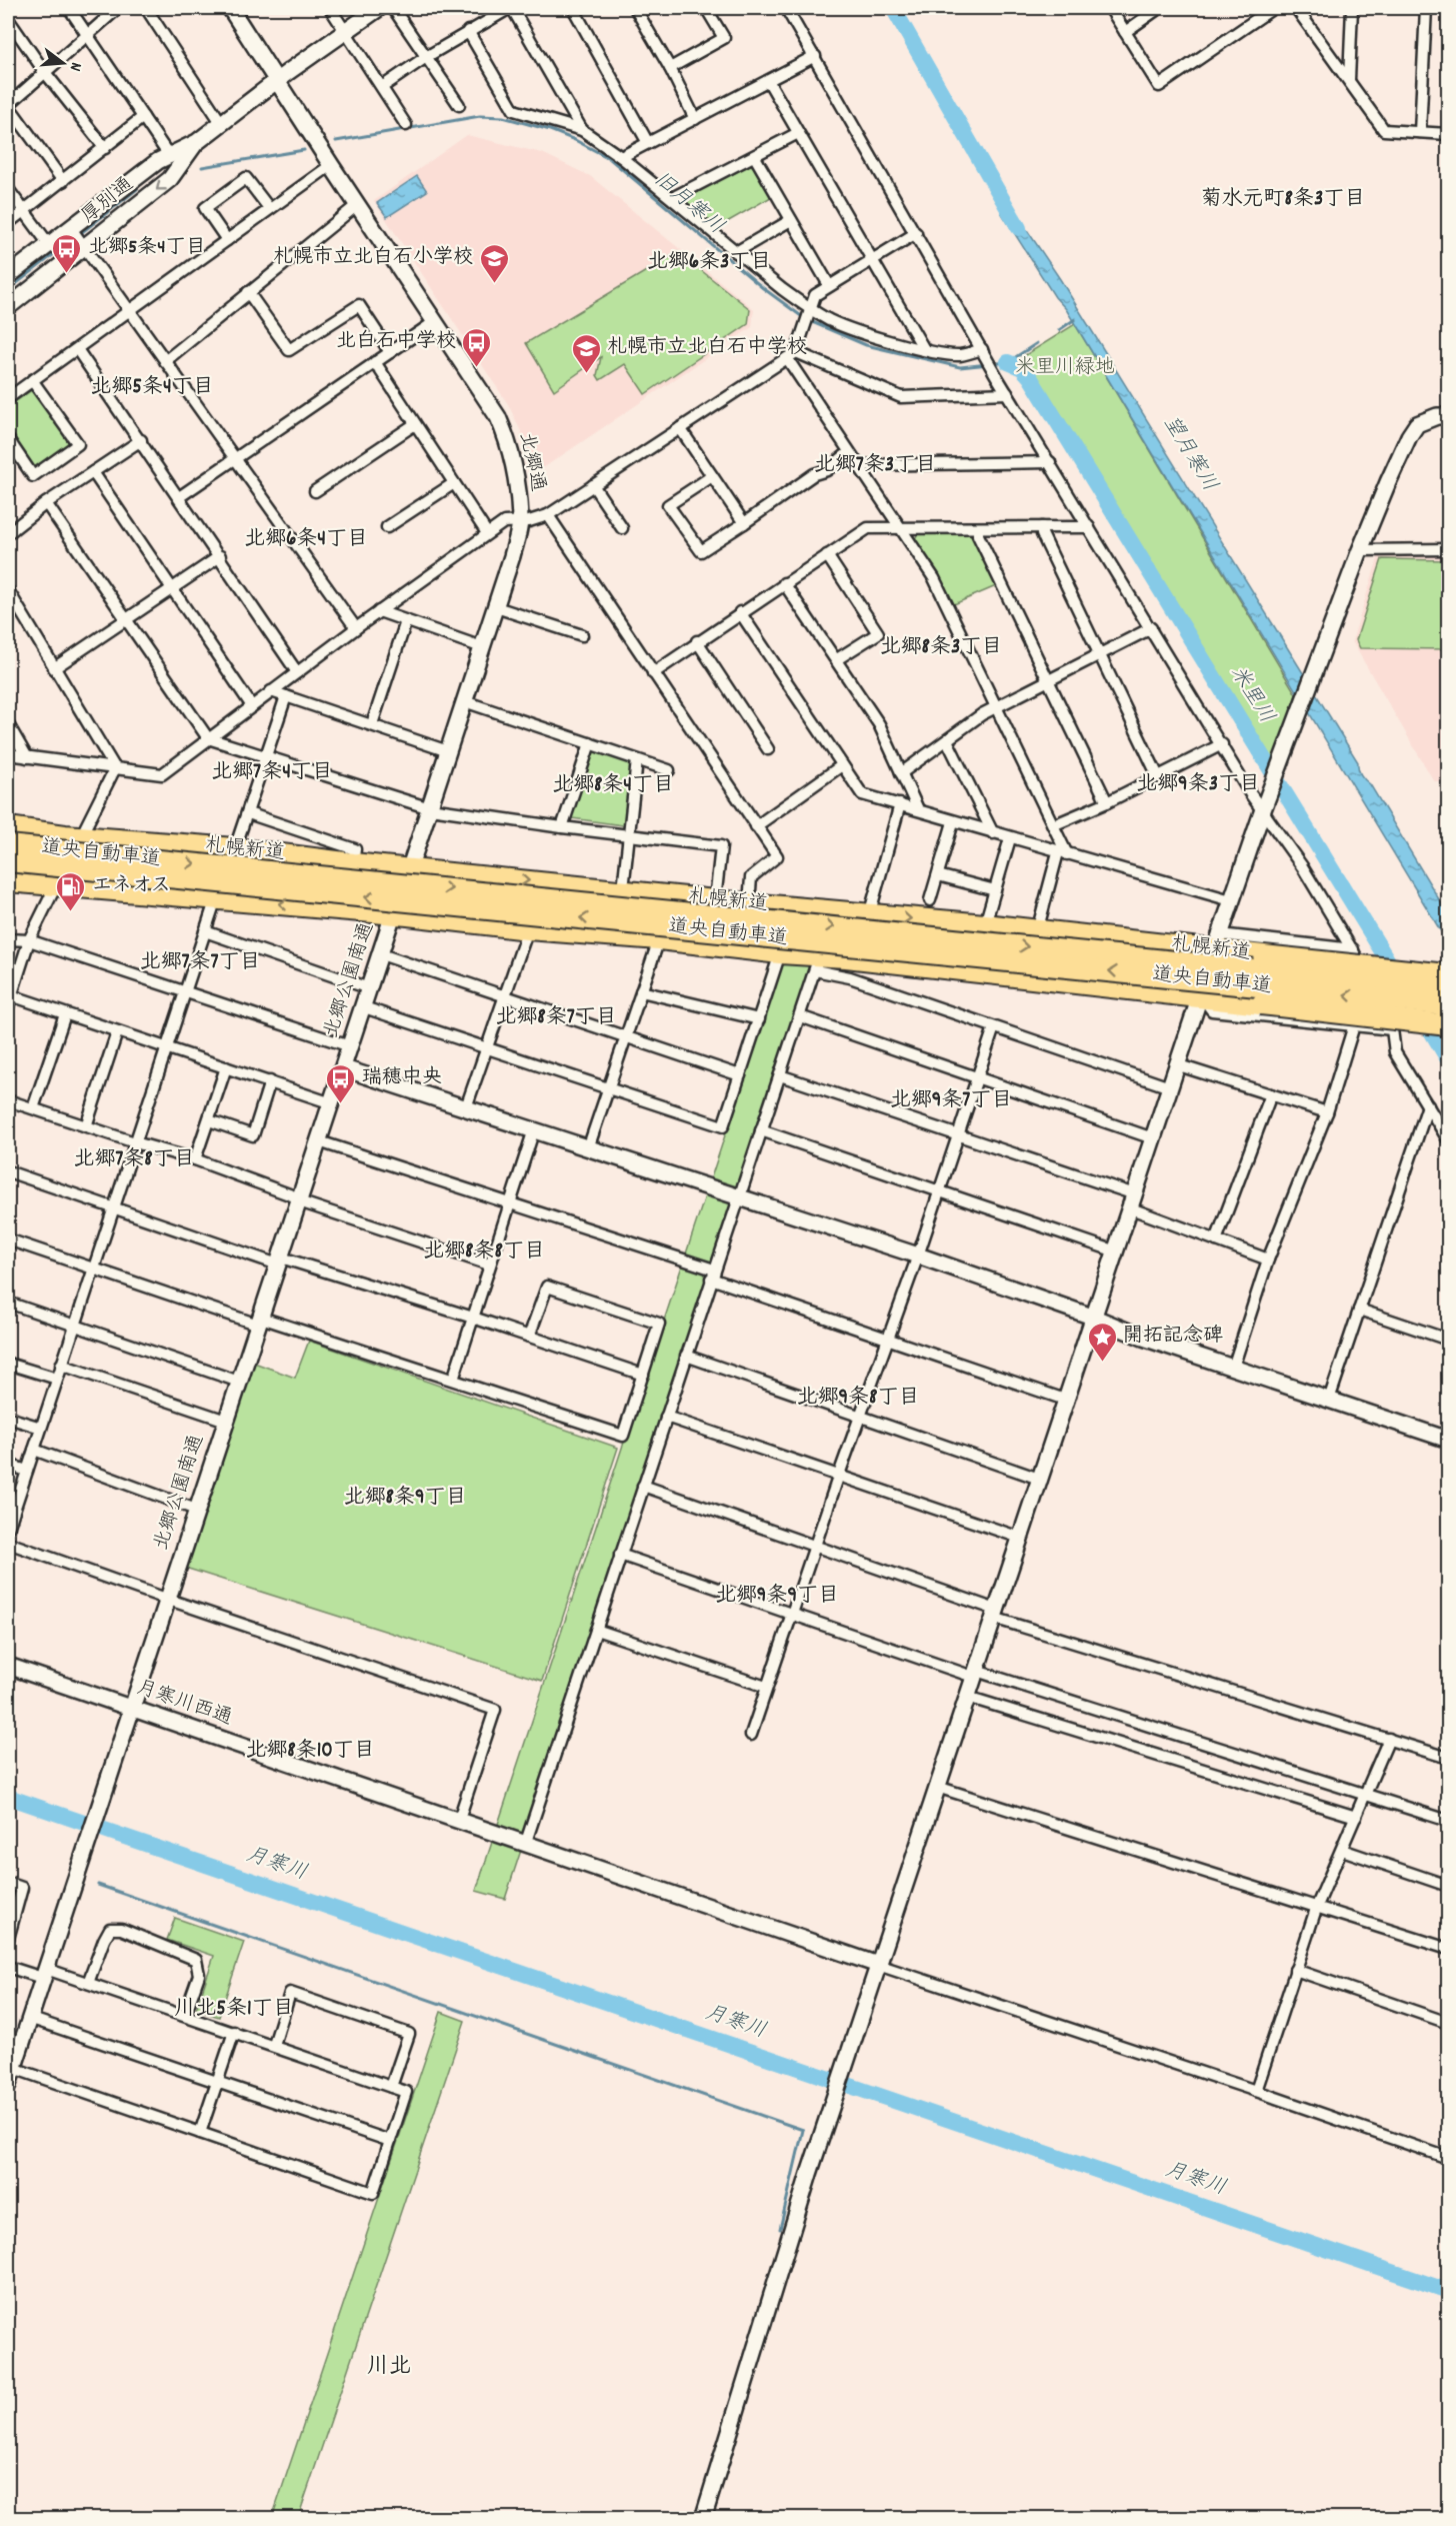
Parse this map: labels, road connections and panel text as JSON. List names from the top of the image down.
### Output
{
  "streets": {
    "highway": ["札幌新道", "道央自動車道"],
    "street": [
      "厚別通",
      "北郷通",
      "北郷公園南通",
      "月寒川西通"
    ]
  },
  "crossings": [
    ["厚別通", "北郷通"],
    ["北郷通", "札幌新道"],
    ["北郷通", "北郷公園南通"],
    ["北郷公園南通", "月寒川西通"]
  ],
  "districts": [
    "菊水元町8条3丁目",
    "北郷6条3丁目",
    "北郷5条4丁目",
    "北郷7条3丁目",
    "北郷6条4丁目",
    "北郷8条3丁目",
    "北郷7条4丁目",
    "北郷9条3丁目",
    "北郷8条4丁目",
    "北郷7条7丁目",
    "北郷8条7丁目",
    "北郷9条7丁目",
    "北郷7条8丁目",
    "北郷8条8丁目",
    "北郷9条8丁目",
    "北郷8条9丁目",
    "北郷9条9丁目",
    "北郷8条10丁目",
    "川北5条1丁目",
    "川北"
  ],
  "water": [
    "旧月寒川",
    "望月寒川",
    "米里川",
    "月寒川"
  ],
  "parks": ["米里川緑地"],
  "places": {
    "bus stop": ["北郷5条4丁目", "北白石中学校", "瑞穂中央"],
    "school or university": ["札幌市立北白石小学校", "札幌市立北白石中学校"],
    "fuel station": ["エネオス"],
    "place": ["開拓記念碑"]
  },
  "north": "right"
}
